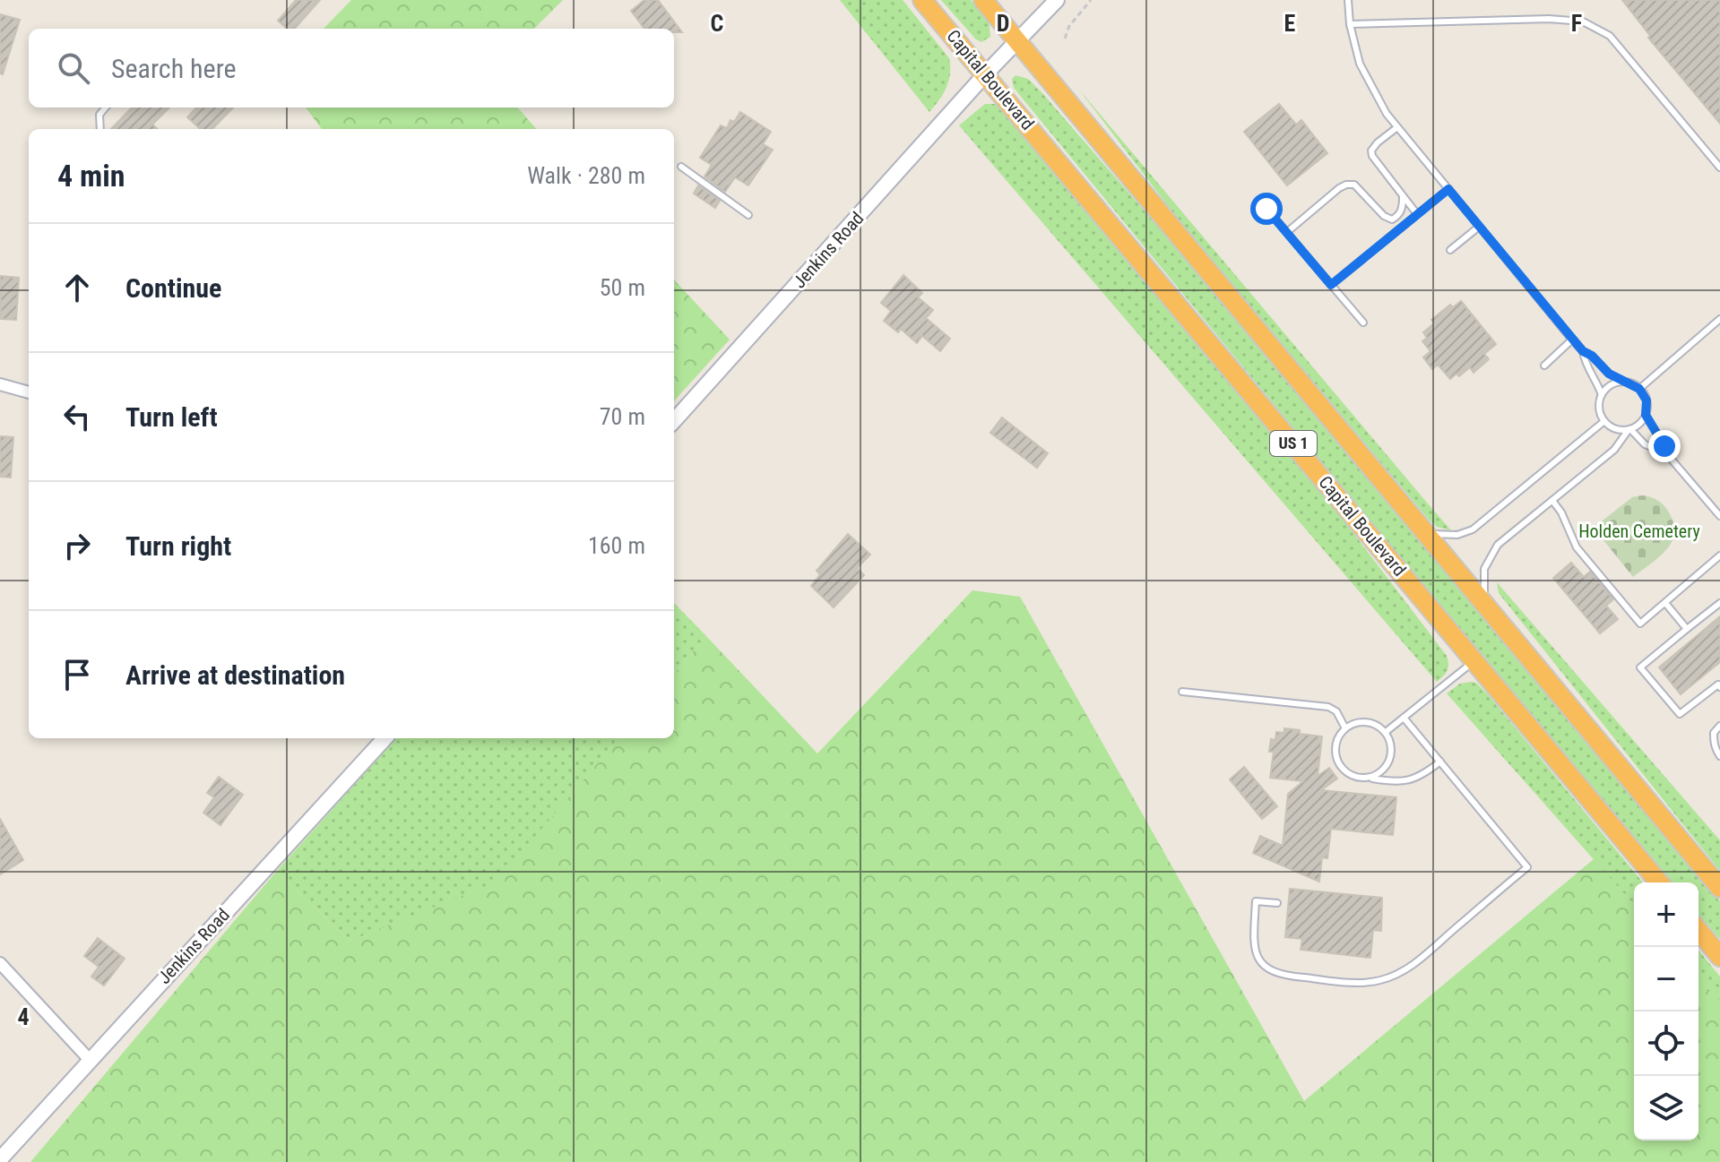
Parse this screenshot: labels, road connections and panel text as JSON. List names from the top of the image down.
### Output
{
  "streets": {
    "highway": ["Capital Boulevard", "US 1"],
    "street": ["Jenkins Road"]
  },
  "crossings": [
    ["Capital Boulevard", "Jenkins Road"],
    ["Jenkins Road", "US 1"]
  ],
  "parks": ["Holden Cemetery"],
  "page": {
    "search": "Search here",
    "heading": ["4 min", "Walk · 280 m"],
    "list": [
      ["Continue", "50 m"],
      ["Turn left", "70 m"],
      ["Turn right", "160 m"],
      "Arrive at destination"
    ],
    "map_buttons": ["+", "−"]
  },
  "grid": {
    "columns": [
      "C",
      "D",
      "E",
      "F"
    ],
    "rows": ["4"]
  }
}
